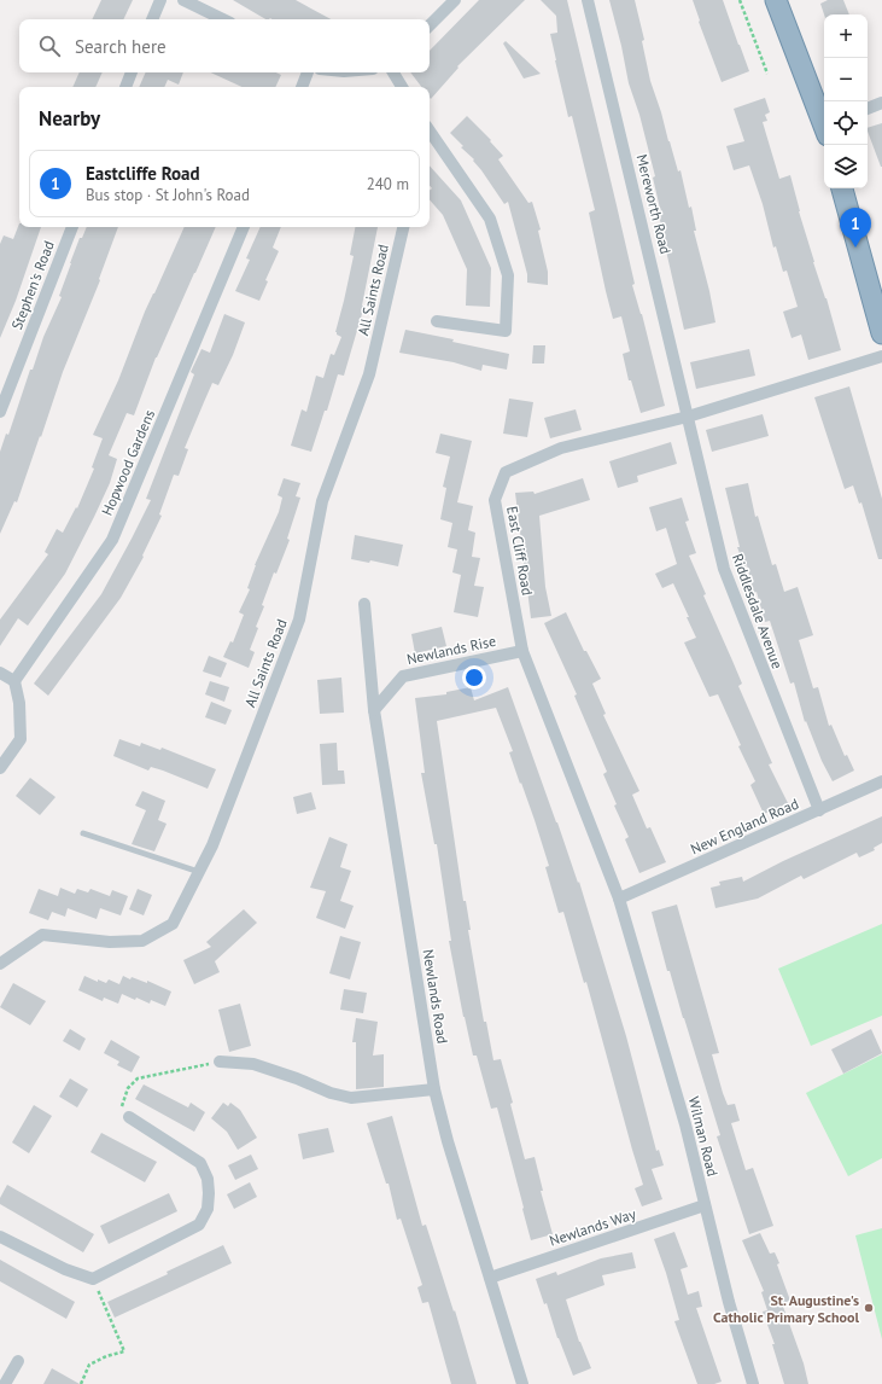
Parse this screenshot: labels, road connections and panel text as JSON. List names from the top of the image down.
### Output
{
  "streets": {
    "street": [
      "Mereworth Road",
      "Stephen's Road",
      "All Saints Road",
      "Hopwood Gardens",
      "East Cliff Road",
      "Riddlesdale Avenue",
      "Newlands Rise",
      "New England Road",
      "Newlands Road",
      "Wilman Road",
      "Newlands Way"
    ]
  },
  "crossings": [
    ["Mereworth Road", "East Cliff Road"],
    ["Mereworth Road", "Riddlesdale Avenue"],
    ["East Cliff Road", "Riddlesdale Avenue"],
    ["East Cliff Road", "Newlands Rise"],
    ["East Cliff Road", "New England Road"],
    ["East Cliff Road", "Wilman Road"],
    ["Riddlesdale Avenue", "New England Road"],
    ["Newlands Rise", "Newlands Road"],
    ["New England Road", "Wilman Road"],
    ["Newlands Road", "Newlands Way"],
    ["Wilman Road", "Newlands Way"]
  ],
  "places": ["St. Augustine's Catholic Primary School"],
  "page": {
    "map_buttons": ["+", "−"],
    "search": "Search here",
    "heading": "Nearby",
    "list": [
      {
        "mark": "1",
        "name": "Eastcliffe Road",
        "note": "Bus stop · St John's Road",
        "value": "240 m"
      }
    ],
    "pins": "1"
  }
}
